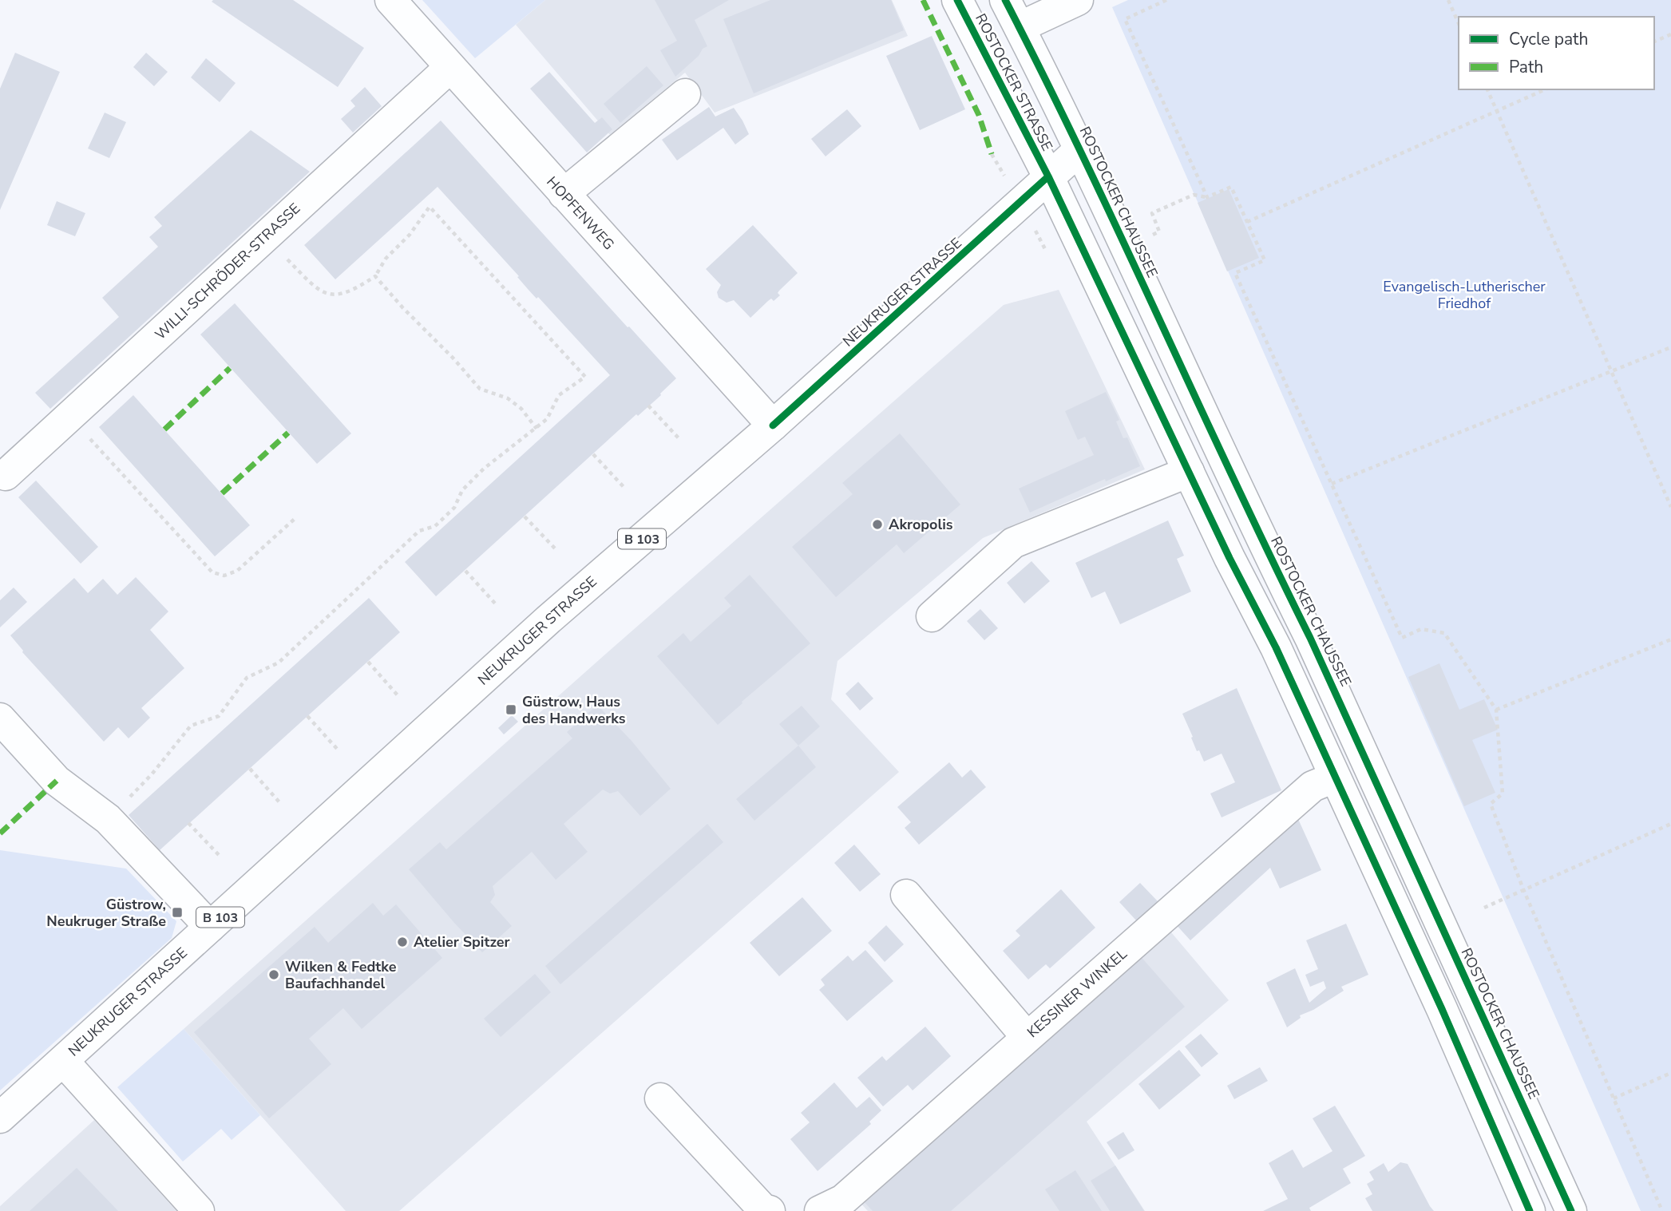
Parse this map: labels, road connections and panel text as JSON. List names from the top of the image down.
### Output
{
  "streets": {
    "main road": [
      "ROSTOCKER STRASSE",
      "ROSTOCKER CHAUSSEE",
      "HOPFENWEG",
      "WILLI-SCHRÖDER-STRASSE",
      "NEUKRUGER STRASSE",
      "B 103",
      "KESSINER WINKEL"
    ]
  },
  "crossings": [
    ["ROSTOCKER STRASSE", "NEUKRUGER STRASSE"],
    ["ROSTOCKER CHAUSSEE", "NEUKRUGER STRASSE"],
    ["HOPFENWEG", "WILLI-SCHRÖDER-STRASSE"],
    ["HOPFENWEG", "NEUKRUGER STRASSE"]
  ],
  "parks": ["Evangelisch-Lutherischer Friedhof"],
  "places": {
    "other": ["Akropolis", "Atelier Spitzer", "Wilken & Fedtke Baufachhandel"],
    "transit": ["Güstrow, Haus des Handwerks", "Güstrow, Neukruger Straße"]
  },
  "legend": ["Cycle path", "Path"]
}
